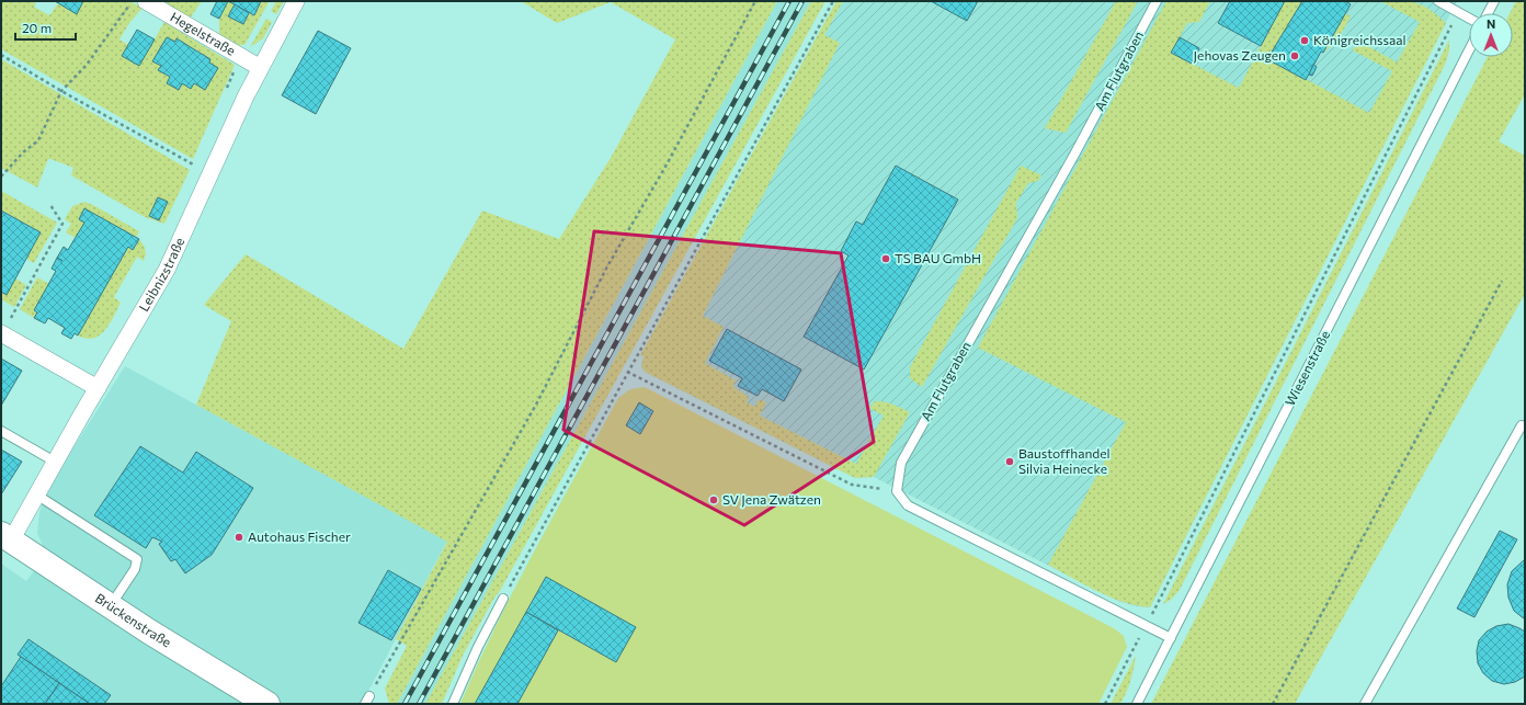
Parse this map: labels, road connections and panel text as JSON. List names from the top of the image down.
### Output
{
  "streets": {
    "street": ["Hegelstraße", "Leibnizstraße", "Brückenstraße"],
    "lane": ["Am Flutgraben", "Wiesenstraße"]
  },
  "crossings": [
    ["Hegelstraße", "Leibnizstraße"],
    ["Leibnizstraße", "Brückenstraße"]
  ],
  "places": [
    "Königreichssaal",
    "Jehovas Zeugen",
    "TS BAU GmbH",
    "Baustoffhandel Silvia Heinecke",
    "SV Jena Zwätzen",
    "Autohaus Fischer"
  ],
  "scale_bar": "20 m",
  "north": "top"
}
